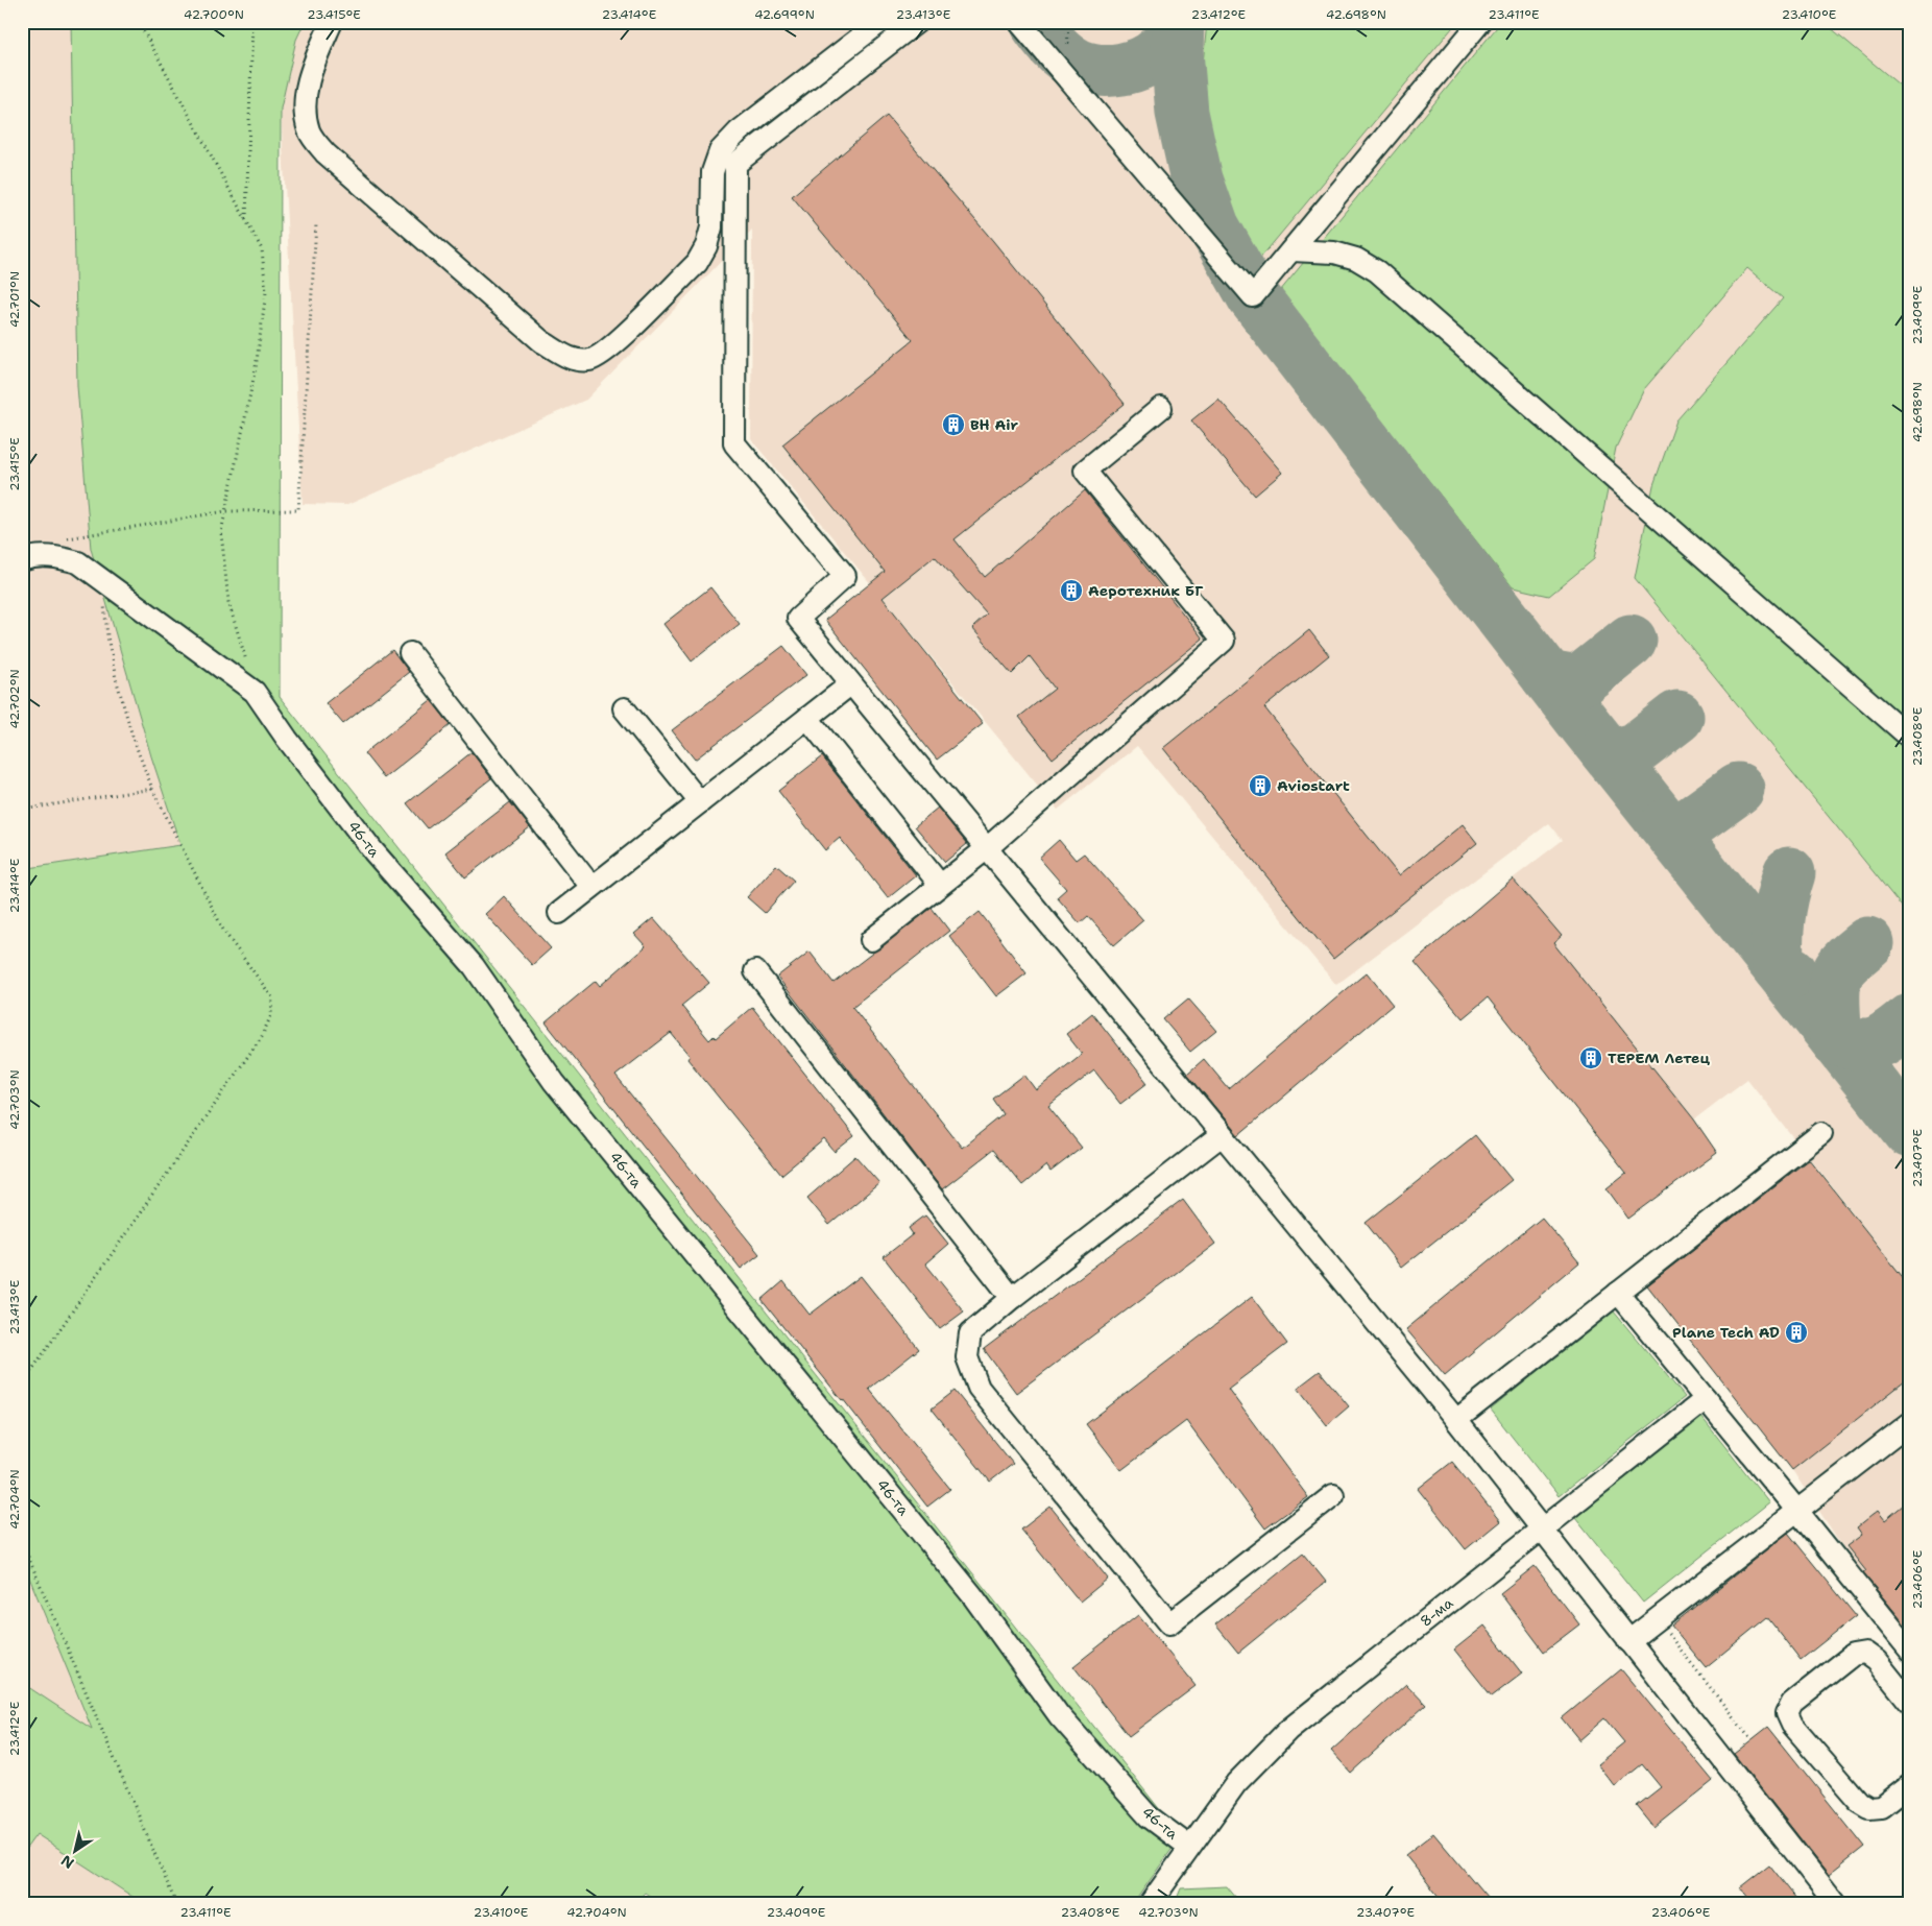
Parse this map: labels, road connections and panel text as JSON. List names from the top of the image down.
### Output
{
  "streets": {
    "street": ["46-та", "8-ма"]
  },
  "crossings": [
    ["46-та", "8-ма"]
  ],
  "places": {
    "building": [
      "BH Air",
      "Аеротехник БГ",
      "Aviostart",
      "ТЕРЕМ Летец",
      "Plane Tech AD"
    ]
  },
  "north": "bottom left",
  "coordinates": [
    "42.700°N",
    "23.415°E",
    "23.414°E",
    "42.699°N",
    "23.413°E",
    "23.412°E",
    "42.698°N",
    "23.411°E",
    "23.410°E",
    "42.701°N",
    "23.409°E",
    "42.702°N",
    "23.408°E",
    "42.703°N",
    "23.407°E",
    "42.704°N",
    "23.406°E"
  ]
}
